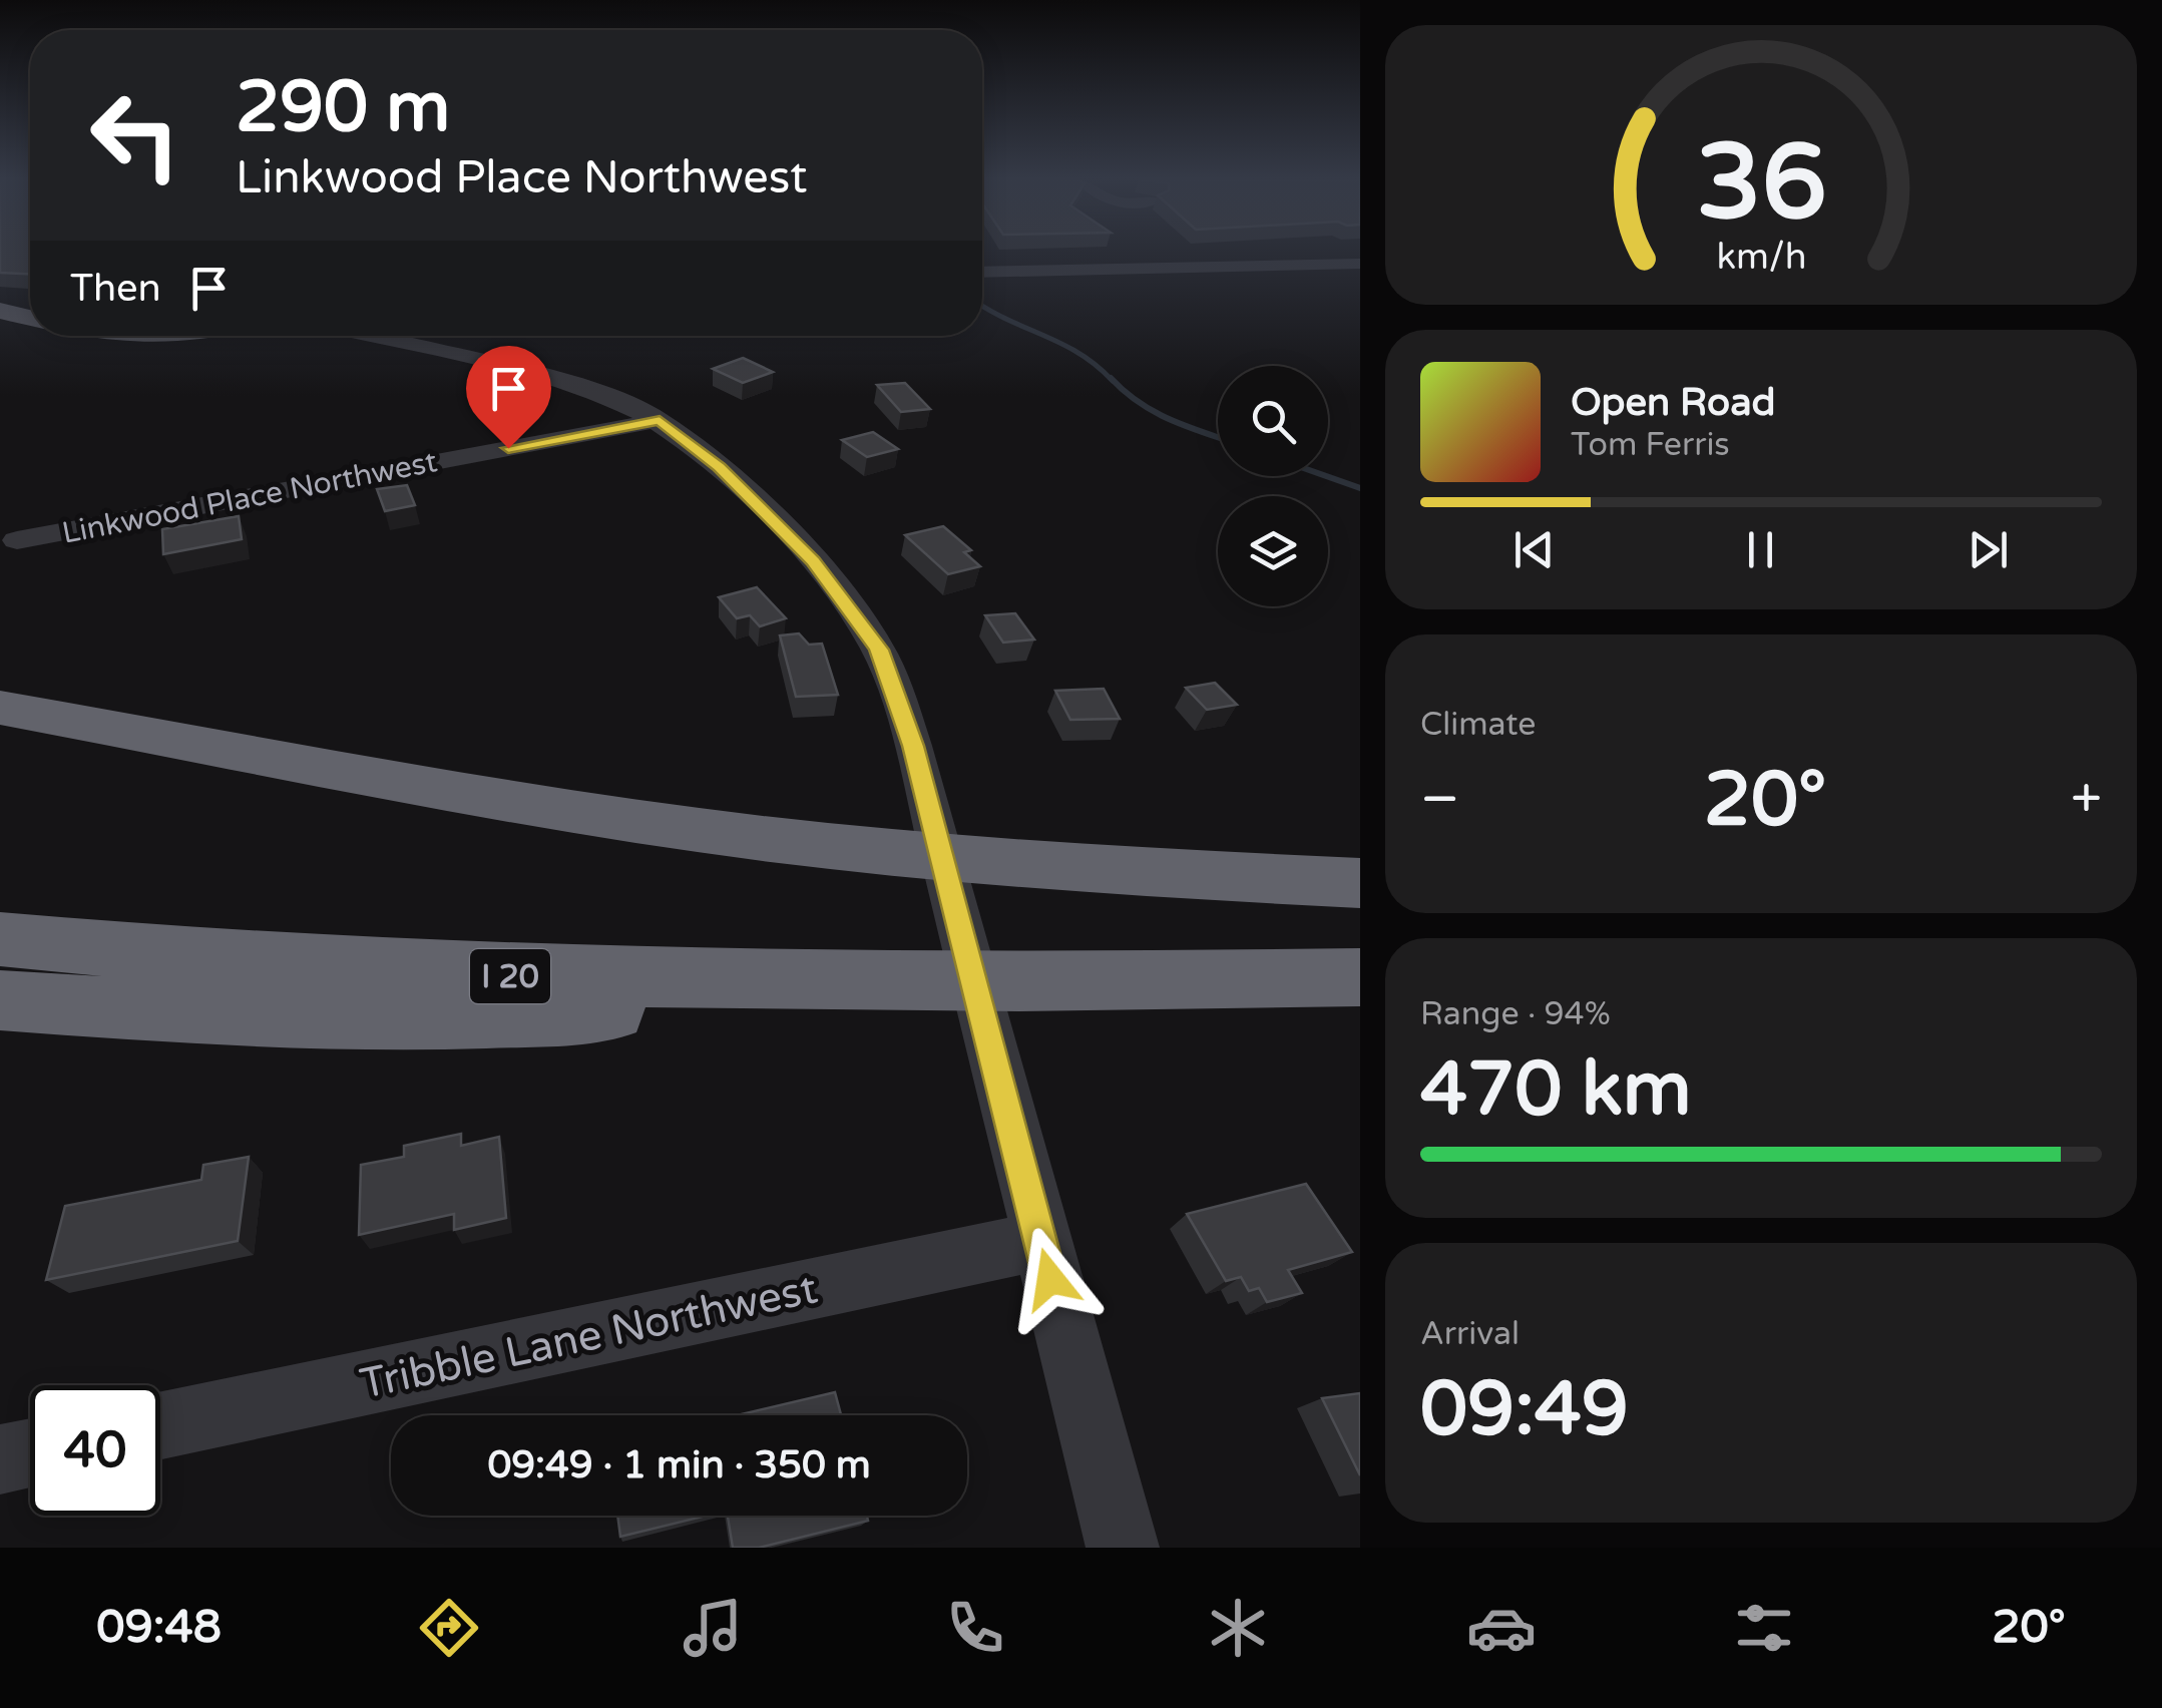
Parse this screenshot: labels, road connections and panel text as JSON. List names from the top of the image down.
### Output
{
  "streets": {
    "highway": ["I 20"],
    "street": ["Linkwood Place Northwest", "Tribble Lane Northwest"]
  },
  "page": {
    "turn": ["290 m", "Linkwood Place Northwest"],
    "then": "Then",
    "song": ["Open Road", "Tom Ferris"],
    "tile": [
      "Climate",
      ["Range · 94%", "470 km"],
      ["Arrival", "09:49"]
    ],
    "heat": ["−", "20°", "+"],
    "limit": "40",
    "trip": "09:49 · 1 min · 350 m",
    "tabs": ["09:48", "20°"],
    "gauge": ["36", "km/h"]
  }
}
